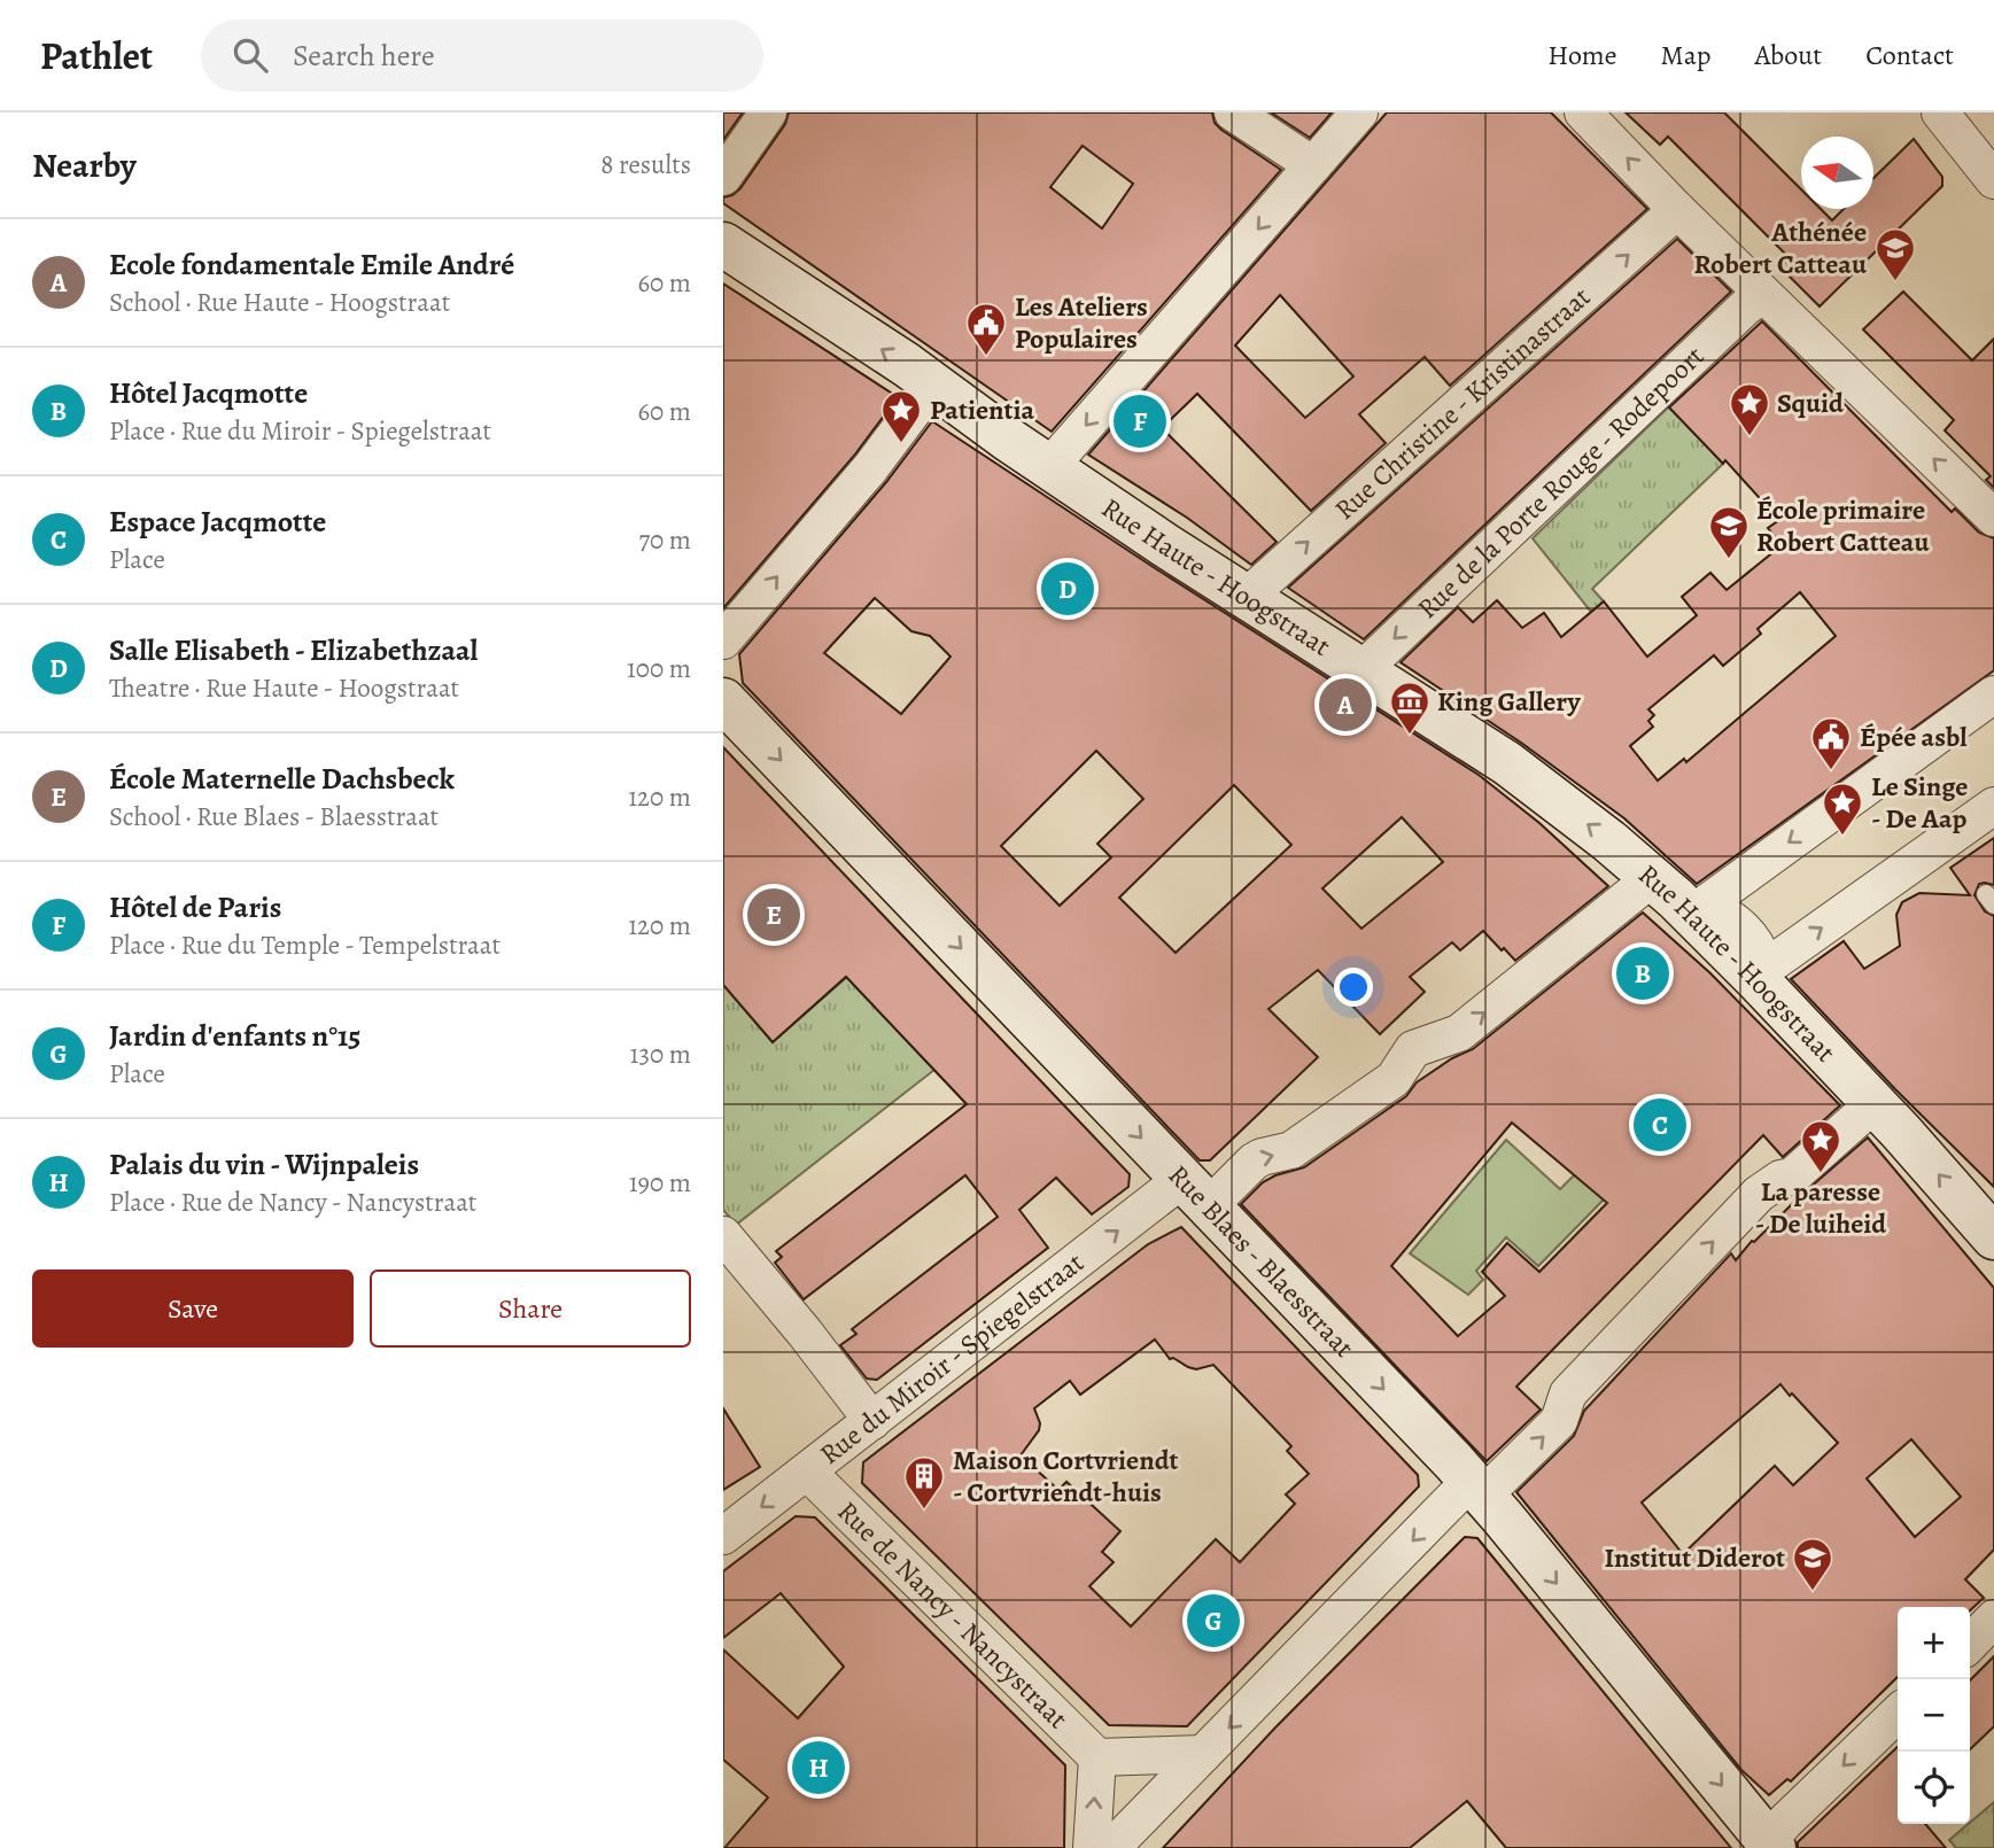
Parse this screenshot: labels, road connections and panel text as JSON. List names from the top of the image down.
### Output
{
  "streets": {
    "street": [
      "Rue Christine - Kristinastraat",
      "Rue de la Porte Rouge - Rodepoort",
      "Rue Haute - Hoogstraat",
      "Rue Blaes - Blaesstraat",
      "Rue du Miroir - Spiegelstraat",
      "Rue de Nancy - Nancystraat"
    ]
  },
  "crossings": [
    ["Rue Christine - Kristinastraat", "Rue Haute - Hoogstraat"],
    ["Rue de la Porte Rouge - Rodepoort", "Rue Haute - Hoogstraat"],
    ["Rue Haute - Hoogstraat", "Rue du Miroir - Spiegelstraat"],
    ["Rue Blaes - Blaesstraat", "Rue du Miroir - Spiegelstraat"],
    ["Rue du Miroir - Spiegelstraat", "Rue de Nancy - Nancystraat"]
  ],
  "one_way": ["Rue de la Porte Rouge - Rodepoort", "Rue Haute - Hoogstraat", "Rue Blaes - Blaesstraat"],
  "places": {
    "school or university": ["Athénée Robert Catteau", "École primaire Robert Catteau", "Institut Diderot"],
    "public building": ["Les Ateliers Populaires", "Épée asbl"],
    "place": [
      "Squid",
      "Patientia",
      "Le Singe - De Aap",
      "La paresse - De luiheid"
    ],
    "museum": ["King Gallery"],
    "building": ["Maison Cortvriendt - Cortvriendt-huis"]
  },
  "north": "left",
  "page": {
    "header": "Pathlet",
    "search": "Search here",
    "nav": [
      "Home",
      "Map",
      "About",
      "Contact"
    ],
    "heading": ["Nearby", "8 results"],
    "list": [
      {
        "mark": "A",
        "name": "Ecole fondamentale Emile André",
        "note": "School · Rue Haute - Hoogstraat",
        "value": "60 m"
      },
      {
        "mark": "B",
        "name": "Hôtel Jacqmotte",
        "note": "Place · Rue du Miroir - Spiegelstraat",
        "value": "60 m"
      },
      {
        "mark": "C",
        "name": "Espace Jacqmotte",
        "note": "Place",
        "value": "70 m"
      },
      {
        "mark": "D",
        "name": "Salle Elisabeth - Elizabethzaal",
        "note": "Theatre · Rue Haute - Hoogstraat",
        "value": "100 m"
      },
      {
        "mark": "E",
        "name": "École Maternelle Dachsbeck",
        "note": "School · Rue Blaes - Blaesstraat",
        "value": "120 m"
      },
      {
        "mark": "F",
        "name": "Hôtel de Paris",
        "note": "Place · Rue du Temple - Tempelstraat",
        "value": "120 m"
      },
      {
        "mark": "G",
        "name": "Jardin d'enfants n°15",
        "note": "Place",
        "value": "130 m"
      },
      {
        "mark": "H",
        "name": "Palais du vin - Wijnpaleis",
        "note": "Place · Rue de Nancy - Nancystraat",
        "value": "190 m"
      }
    ],
    "pins": [
      "F",
      "D",
      "A",
      "E",
      "B",
      "C",
      "G",
      "H"
    ],
    "buttons": ["Save", "Share"],
    "map_buttons": ["+", "−"]
  }
}
